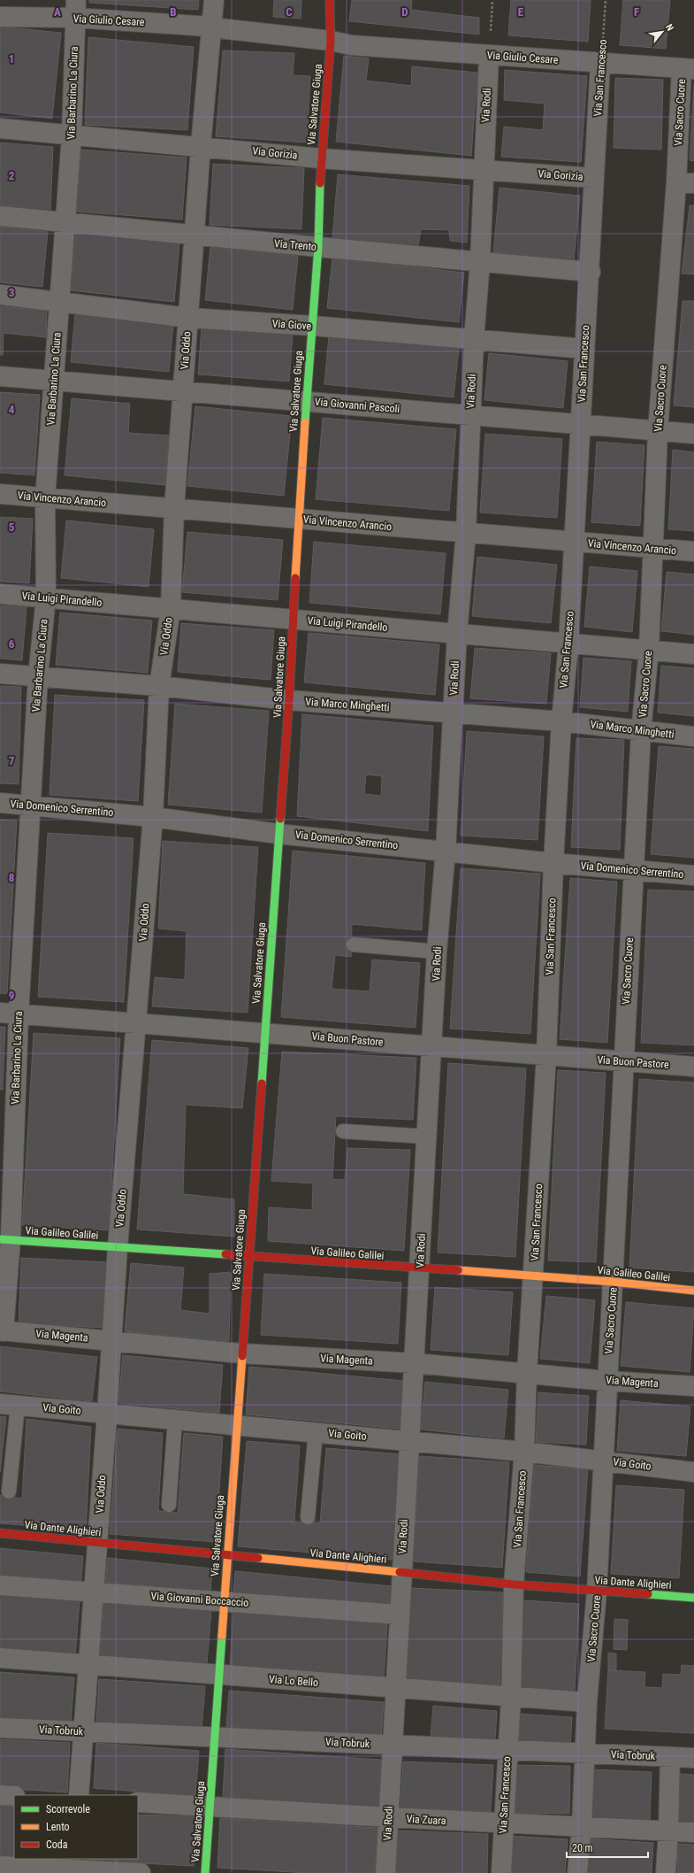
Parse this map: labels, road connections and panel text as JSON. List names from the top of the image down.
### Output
{
  "streets": {
    "street": [
      "Via Giulio Cesare",
      "Via San Francesco",
      "Via Barbarino La Ciura",
      "Via Salvatore Giuga",
      "Via Rodi",
      "Via Sacro Cuore",
      "Via Gorizia",
      "Via Trento",
      "Via Giove",
      "Via Oddo",
      "Via Giovanni Pascoli",
      "Via Vincenzo Arancio",
      "Via Luigi Pirandello",
      "Via Marco Minghetti",
      "Via Domenico Serrentino",
      "Via Buon Pastore",
      "Via Galileo Galilei",
      "Via Magenta",
      "Via Goito",
      "Via Dante Alighieri",
      "Via Giovanni Boccaccio",
      "Via Lo Bello",
      "Via Tobruk",
      "Via Zuara"
    ]
  },
  "crossings": [
    ["Via Giulio Cesare", "Via San Francesco"],
    ["Via Giulio Cesare", "Via Barbarino La Ciura"],
    ["Via Giulio Cesare", "Via Salvatore Giuga"],
    ["Via Giulio Cesare", "Via Rodi"],
    ["Via Giulio Cesare", "Via Sacro Cuore"],
    ["Via Giulio Cesare", "Via Oddo"],
    ["Via San Francesco", "Via Gorizia"],
    ["Via San Francesco", "Via Trento"],
    ["Via San Francesco", "Via Giove"],
    ["Via San Francesco", "Via Giovanni Pascoli"],
    ["Via San Francesco", "Via Vincenzo Arancio"],
    ["Via San Francesco", "Via Luigi Pirandello"],
    ["Via San Francesco", "Via Marco Minghetti"],
    ["Via San Francesco", "Via Domenico Serrentino"],
    ["Via San Francesco", "Via Buon Pastore"],
    ["Via San Francesco", "Via Galileo Galilei"],
    ["Via San Francesco", "Via Magenta"],
    ["Via San Francesco", "Via Goito"],
    ["Via San Francesco", "Via Dante Alighieri"],
    ["Via San Francesco", "Via Lo Bello"],
    ["Via San Francesco", "Via Tobruk"],
    ["Via San Francesco", "Via Zuara"],
    ["Via Barbarino La Ciura", "Via Gorizia"],
    ["Via Barbarino La Ciura", "Via Trento"],
    ["Via Barbarino La Ciura", "Via Giove"],
    ["Via Barbarino La Ciura", "Via Giovanni Pascoli"],
    ["Via Barbarino La Ciura", "Via Vincenzo Arancio"],
    ["Via Barbarino La Ciura", "Via Luigi Pirandello"],
    ["Via Barbarino La Ciura", "Via Marco Minghetti"],
    ["Via Barbarino La Ciura", "Via Domenico Serrentino"],
    ["Via Barbarino La Ciura", "Via Buon Pastore"],
    ["Via Barbarino La Ciura", "Via Galileo Galilei"],
    ["Via Barbarino La Ciura", "Via Magenta"],
    ["Via Salvatore Giuga", "Via Gorizia"],
    ["Via Salvatore Giuga", "Via Trento"],
    ["Via Salvatore Giuga", "Via Giove"],
    ["Via Salvatore Giuga", "Via Giovanni Pascoli"],
    ["Via Salvatore Giuga", "Via Vincenzo Arancio"],
    ["Via Salvatore Giuga", "Via Luigi Pirandello"],
    ["Via Salvatore Giuga", "Via Marco Minghetti"],
    ["Via Salvatore Giuga", "Via Domenico Serrentino"],
    ["Via Salvatore Giuga", "Via Buon Pastore"],
    ["Via Salvatore Giuga", "Via Galileo Galilei"],
    ["Via Salvatore Giuga", "Via Magenta"],
    ["Via Salvatore Giuga", "Via Goito"],
    ["Via Salvatore Giuga", "Via Dante Alighieri"],
    ["Via Salvatore Giuga", "Via Giovanni Boccaccio"],
    ["Via Salvatore Giuga", "Via Lo Bello"],
    ["Via Salvatore Giuga", "Via Tobruk"],
    ["Via Salvatore Giuga", "Via Zuara"],
    ["Via Rodi", "Via Gorizia"],
    ["Via Rodi", "Via Trento"],
    ["Via Rodi", "Via Giove"],
    ["Via Rodi", "Via Giovanni Pascoli"],
    ["Via Rodi", "Via Vincenzo Arancio"],
    ["Via Rodi", "Via Luigi Pirandello"],
    ["Via Rodi", "Via Marco Minghetti"],
    ["Via Rodi", "Via Domenico Serrentino"],
    ["Via Rodi", "Via Buon Pastore"],
    ["Via Rodi", "Via Galileo Galilei"],
    ["Via Rodi", "Via Magenta"],
    ["Via Rodi", "Via Goito"],
    ["Via Rodi", "Via Dante Alighieri"],
    ["Via Rodi", "Via Giovanni Boccaccio"],
    ["Via Rodi", "Via Lo Bello"],
    ["Via Rodi", "Via Tobruk"],
    ["Via Rodi", "Via Zuara"],
    ["Via Sacro Cuore", "Via Giovanni Pascoli"],
    ["Via Sacro Cuore", "Via Vincenzo Arancio"],
    ["Via Sacro Cuore", "Via Luigi Pirandello"],
    ["Via Sacro Cuore", "Via Marco Minghetti"],
    ["Via Sacro Cuore", "Via Domenico Serrentino"],
    ["Via Sacro Cuore", "Via Buon Pastore"],
    ["Via Sacro Cuore", "Via Galileo Galilei"],
    ["Via Sacro Cuore", "Via Magenta"],
    ["Via Sacro Cuore", "Via Goito"],
    ["Via Sacro Cuore", "Via Dante Alighieri"],
    ["Via Sacro Cuore", "Via Lo Bello"],
    ["Via Sacro Cuore", "Via Tobruk"],
    ["Via Sacro Cuore", "Via Zuara"],
    ["Via Gorizia", "Via Oddo"],
    ["Via Trento", "Via Oddo"],
    ["Via Giove", "Via Oddo"],
    ["Via Oddo", "Via Giovanni Pascoli"],
    ["Via Oddo", "Via Vincenzo Arancio"],
    ["Via Oddo", "Via Luigi Pirandello"],
    ["Via Oddo", "Via Marco Minghetti"],
    ["Via Oddo", "Via Domenico Serrentino"],
    ["Via Oddo", "Via Buon Pastore"],
    ["Via Oddo", "Via Galileo Galilei"],
    ["Via Oddo", "Via Magenta"],
    ["Via Oddo", "Via Goito"],
    ["Via Oddo", "Via Dante Alighieri"],
    ["Via Oddo", "Via Giovanni Boccaccio"],
    ["Via Oddo", "Via Lo Bello"],
    ["Via Oddo", "Via Tobruk"]
  ],
  "legend": ["Scorrevole", "Lento", "Coda"],
  "scale_bar": "20 m",
  "north": "top right",
  "grid": {
    "columns": [
      "A",
      "B",
      "C",
      "D",
      "E",
      "F"
    ],
    "rows": [
      "1",
      "2",
      "3",
      "4",
      "5",
      "6",
      "7",
      "8",
      "9"
    ]
  }
}
